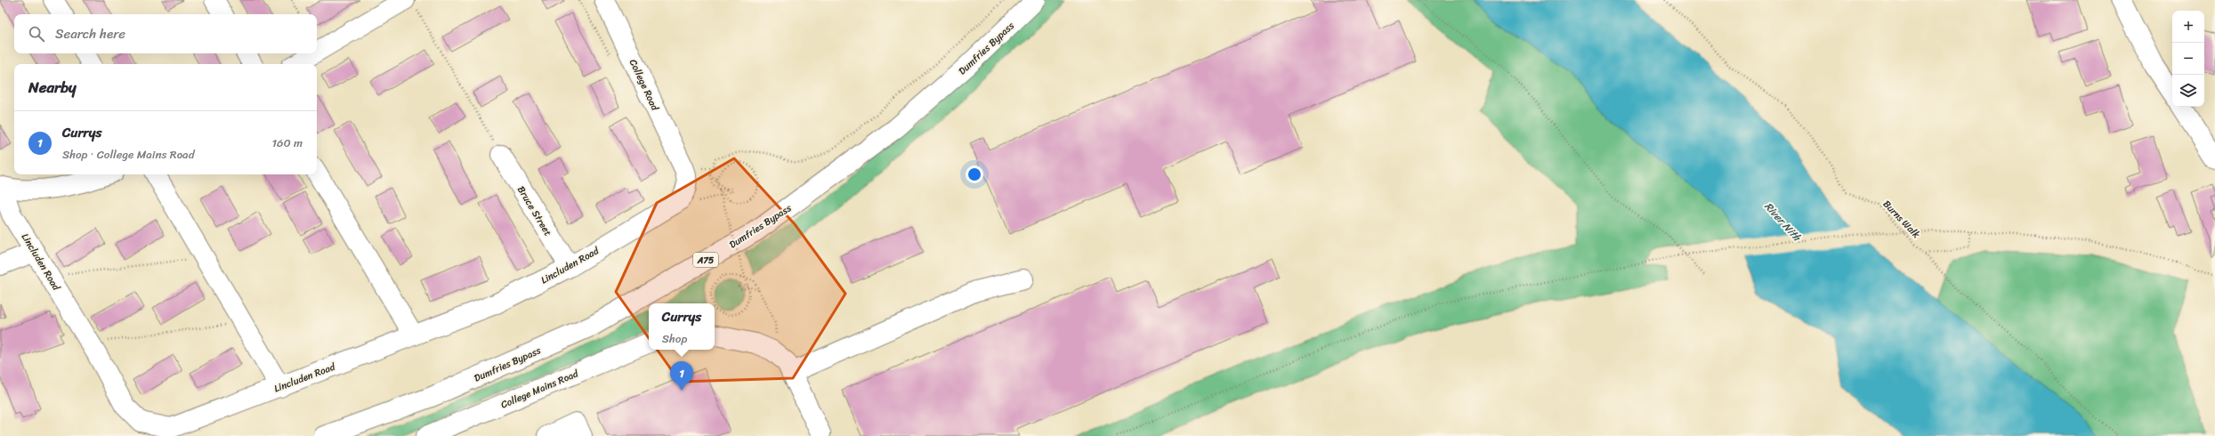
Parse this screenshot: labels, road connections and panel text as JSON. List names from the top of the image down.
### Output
{
  "streets": {
    "main road": [
      "Dumfries Bypass",
      "College Road",
      "Bruce Street",
      "A75",
      "Lincluden Road",
      "College Mains Road"
    ],
    "path": ["Burns Walk"]
  },
  "crossings": [
    ["College Road", "Lincluden Road"],
    ["Bruce Street", "Lincluden Road"]
  ],
  "water": ["River Nith"],
  "page": {
    "map_buttons": ["+", "−"],
    "search": "Search here",
    "heading": "Nearby",
    "list": [
      {
        "mark": "1",
        "name": "Currys",
        "note": "Shop · College Mains Road",
        "value": "160 m"
      }
    ],
    "popup": ["Currys", "Shop"],
    "pins": "1"
  }
}
